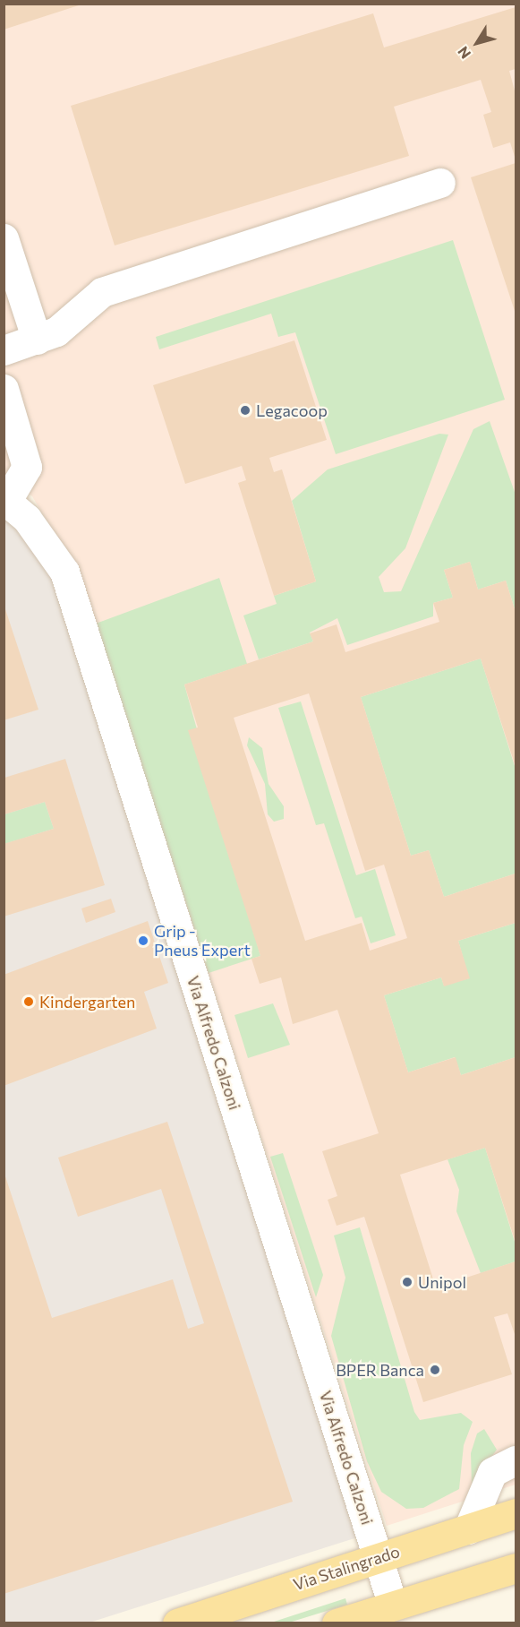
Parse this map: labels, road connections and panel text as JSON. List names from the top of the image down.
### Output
{
  "streets": {
    "main road": ["Via Stalingrado"],
    "street": ["Via Alfredo Calzoni"]
  },
  "crossings": [
    ["Via Alfredo Calzoni", "Via Stalingrado"]
  ],
  "places": [
    "Legacoop",
    "Grip - Pneus Expert",
    "Kindergarten",
    "Unipol",
    "BPER Banca"
  ],
  "north": "bottom left"
}
